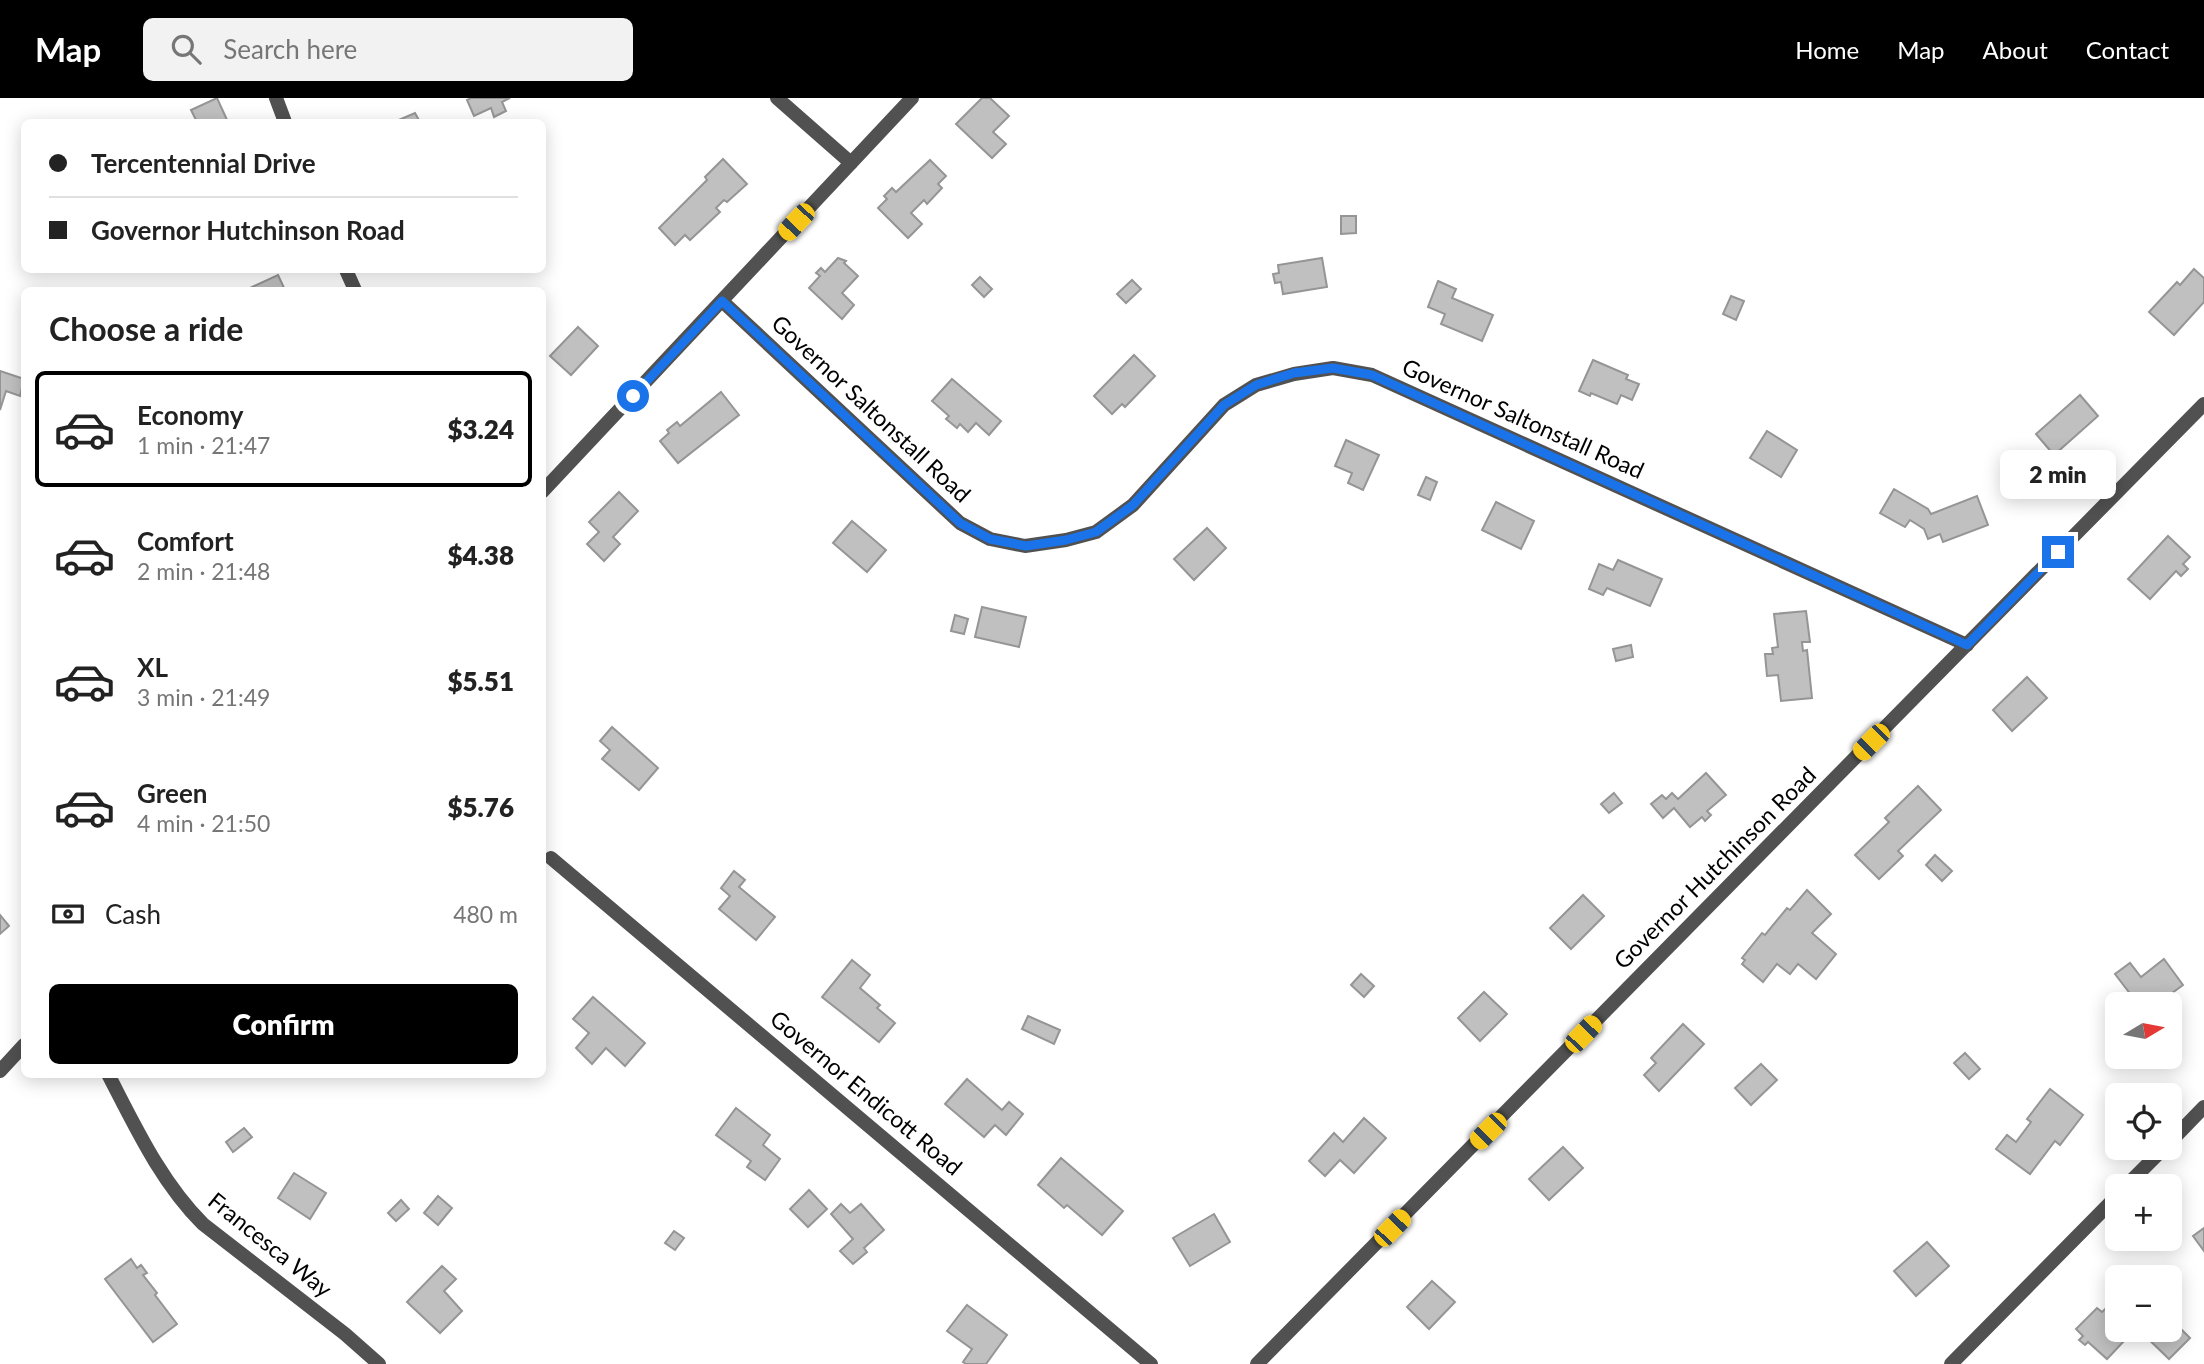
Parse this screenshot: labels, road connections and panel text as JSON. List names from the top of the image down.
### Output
{
  "streets": {
    "street": [
      "Governor Saltonstall Road",
      "Governor Hutchinson Road",
      "Governor Endicott Road",
      "Francesca Way"
    ]
  },
  "crossings": [
    ["Governor Saltonstall Road", "Governor Hutchinson Road"]
  ],
  "north": "right",
  "page": {
    "header": "Map",
    "search": "Search here",
    "nav": [
      "Home",
      "Map",
      "About",
      "Contact"
    ],
    "banner": ["Tercentennial Drive", "Governor Hutchinson Road"],
    "heading": "Choose a ride",
    "list": [
      {
        "name": "Economy",
        "note": "1 min · 21:47",
        "value": "$3.24"
      },
      {
        "name": "Comfort",
        "note": "2 min · 21:48",
        "value": "$4.38"
      },
      {
        "name": "XL",
        "note": "3 min · 21:49",
        "value": "$5.51"
      },
      {
        "name": "Green",
        "note": "4 min · 21:50",
        "value": "$5.76"
      }
    ],
    "bubble": "2 min",
    "pay": ["Cash", "480 m"],
    "buttons": "Confirm",
    "map_buttons": ["+", "−"]
  }
}
